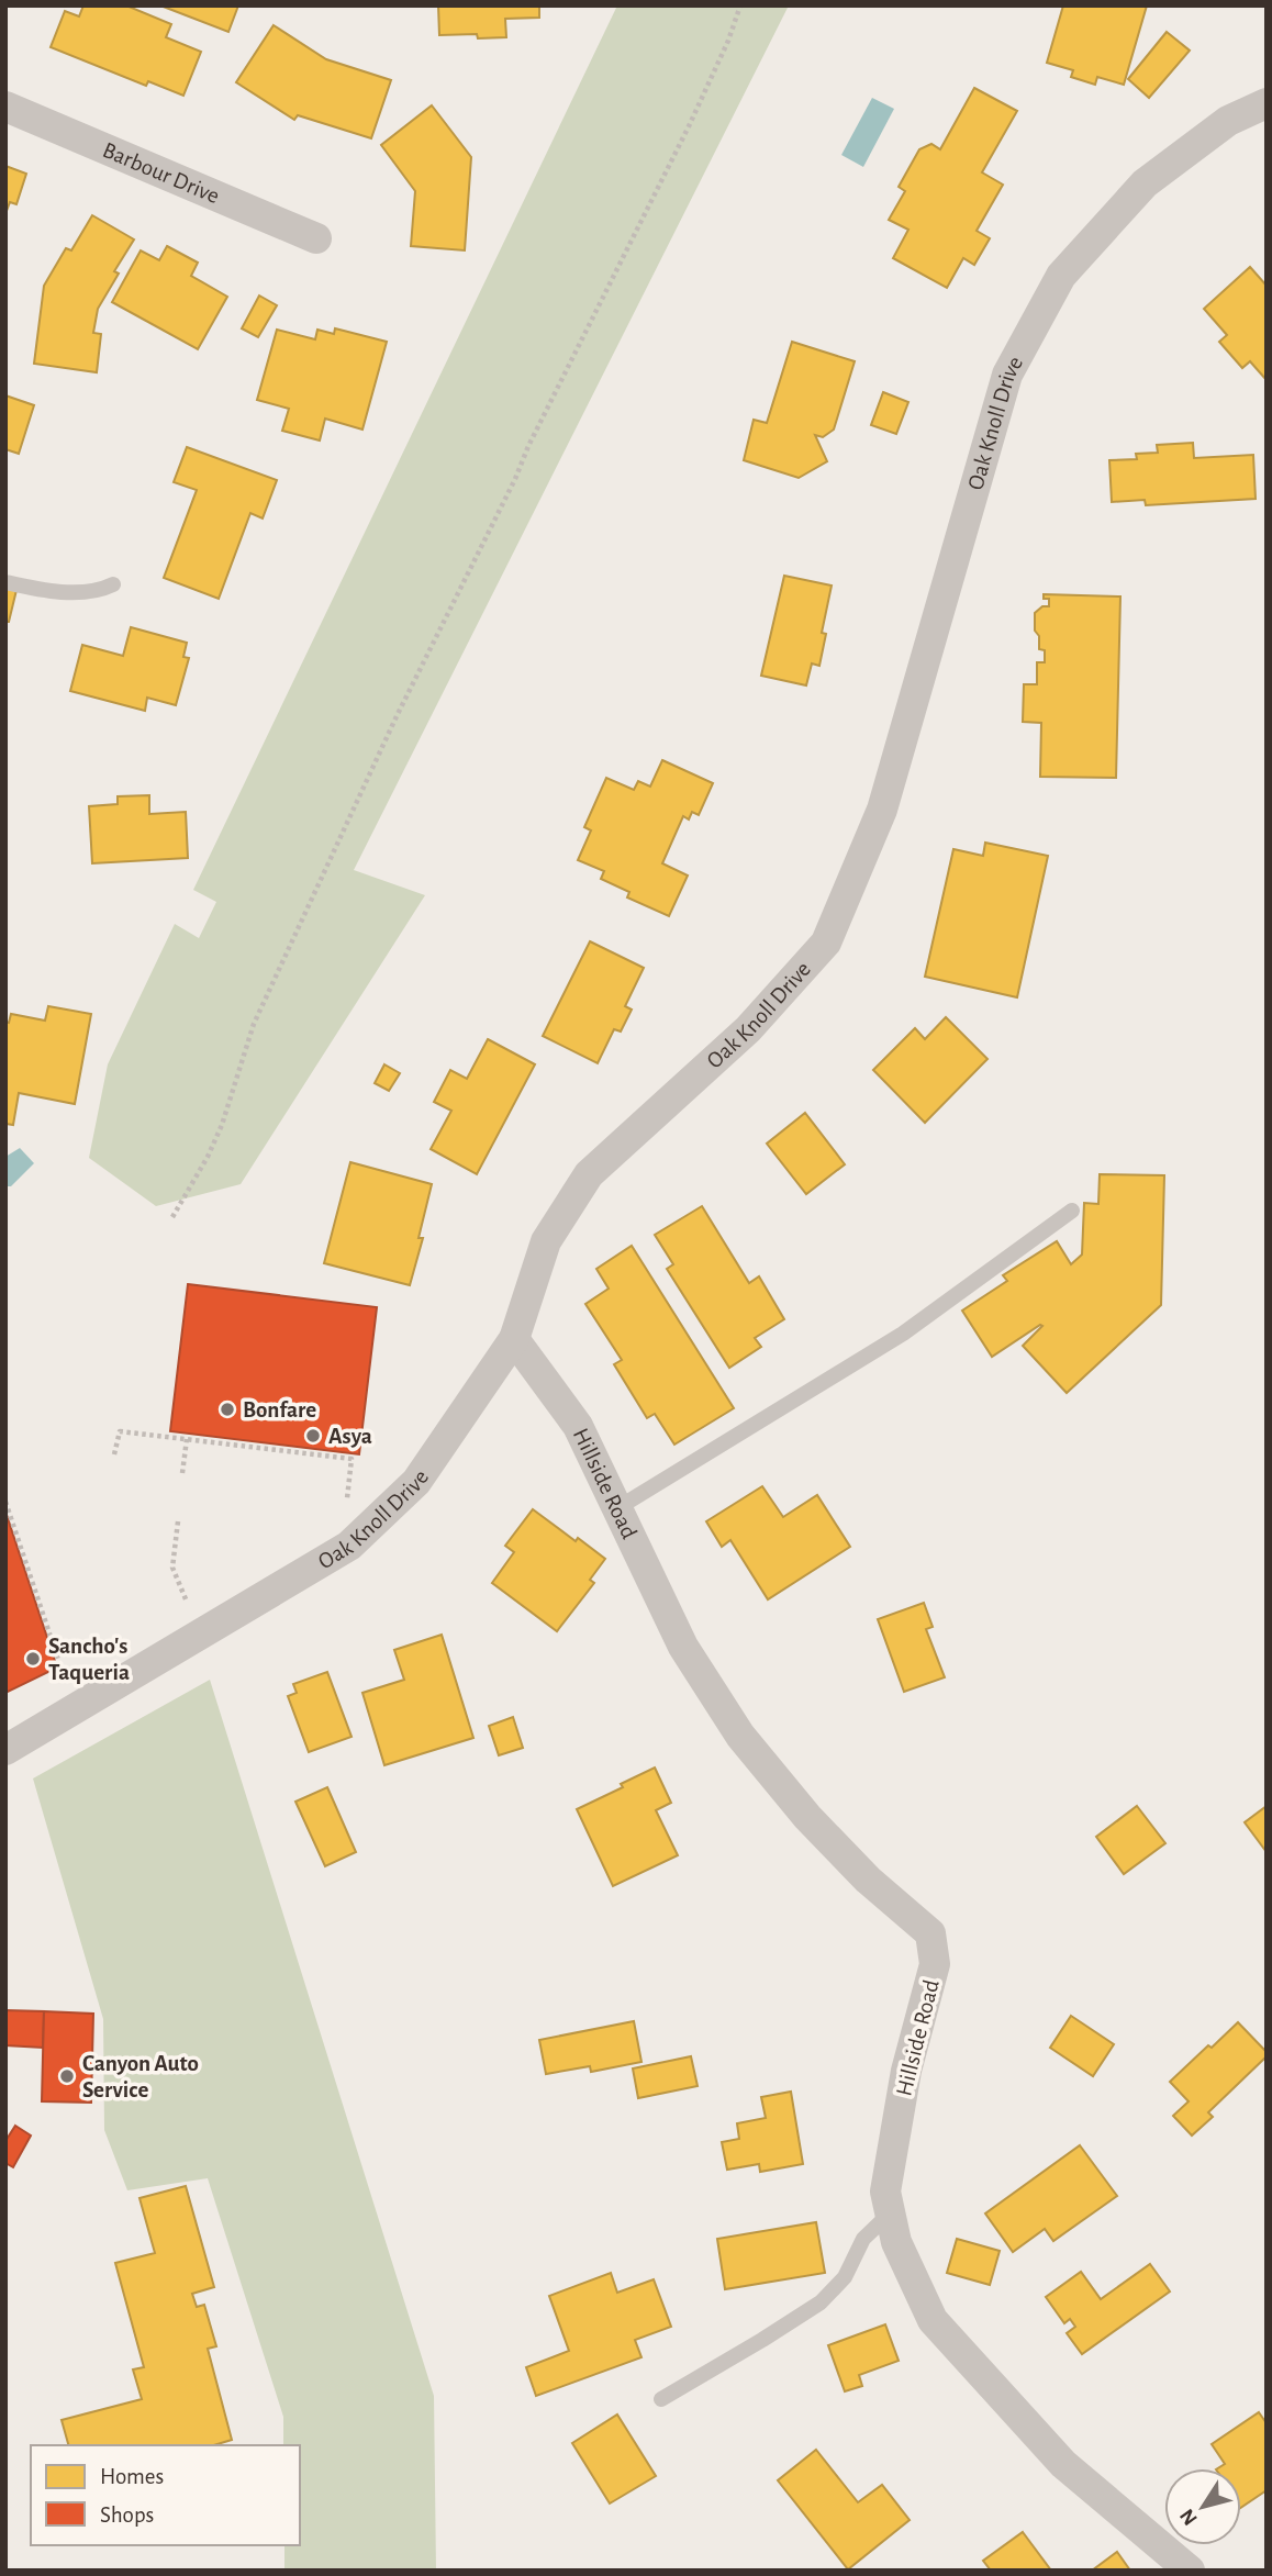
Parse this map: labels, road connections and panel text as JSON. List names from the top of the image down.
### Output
{
  "streets": {
    "street": ["Barbour Drive", "Oak Knoll Drive", "Hillside Road"]
  },
  "crossings": [
    ["Oak Knoll Drive", "Hillside Road"]
  ],
  "places": [
    "Bonfare",
    "Asya",
    "Sancho's Taqueria",
    "Canyon Auto Service"
  ],
  "legend": ["Homes", "Shops"],
  "north": "bottom left"
}
